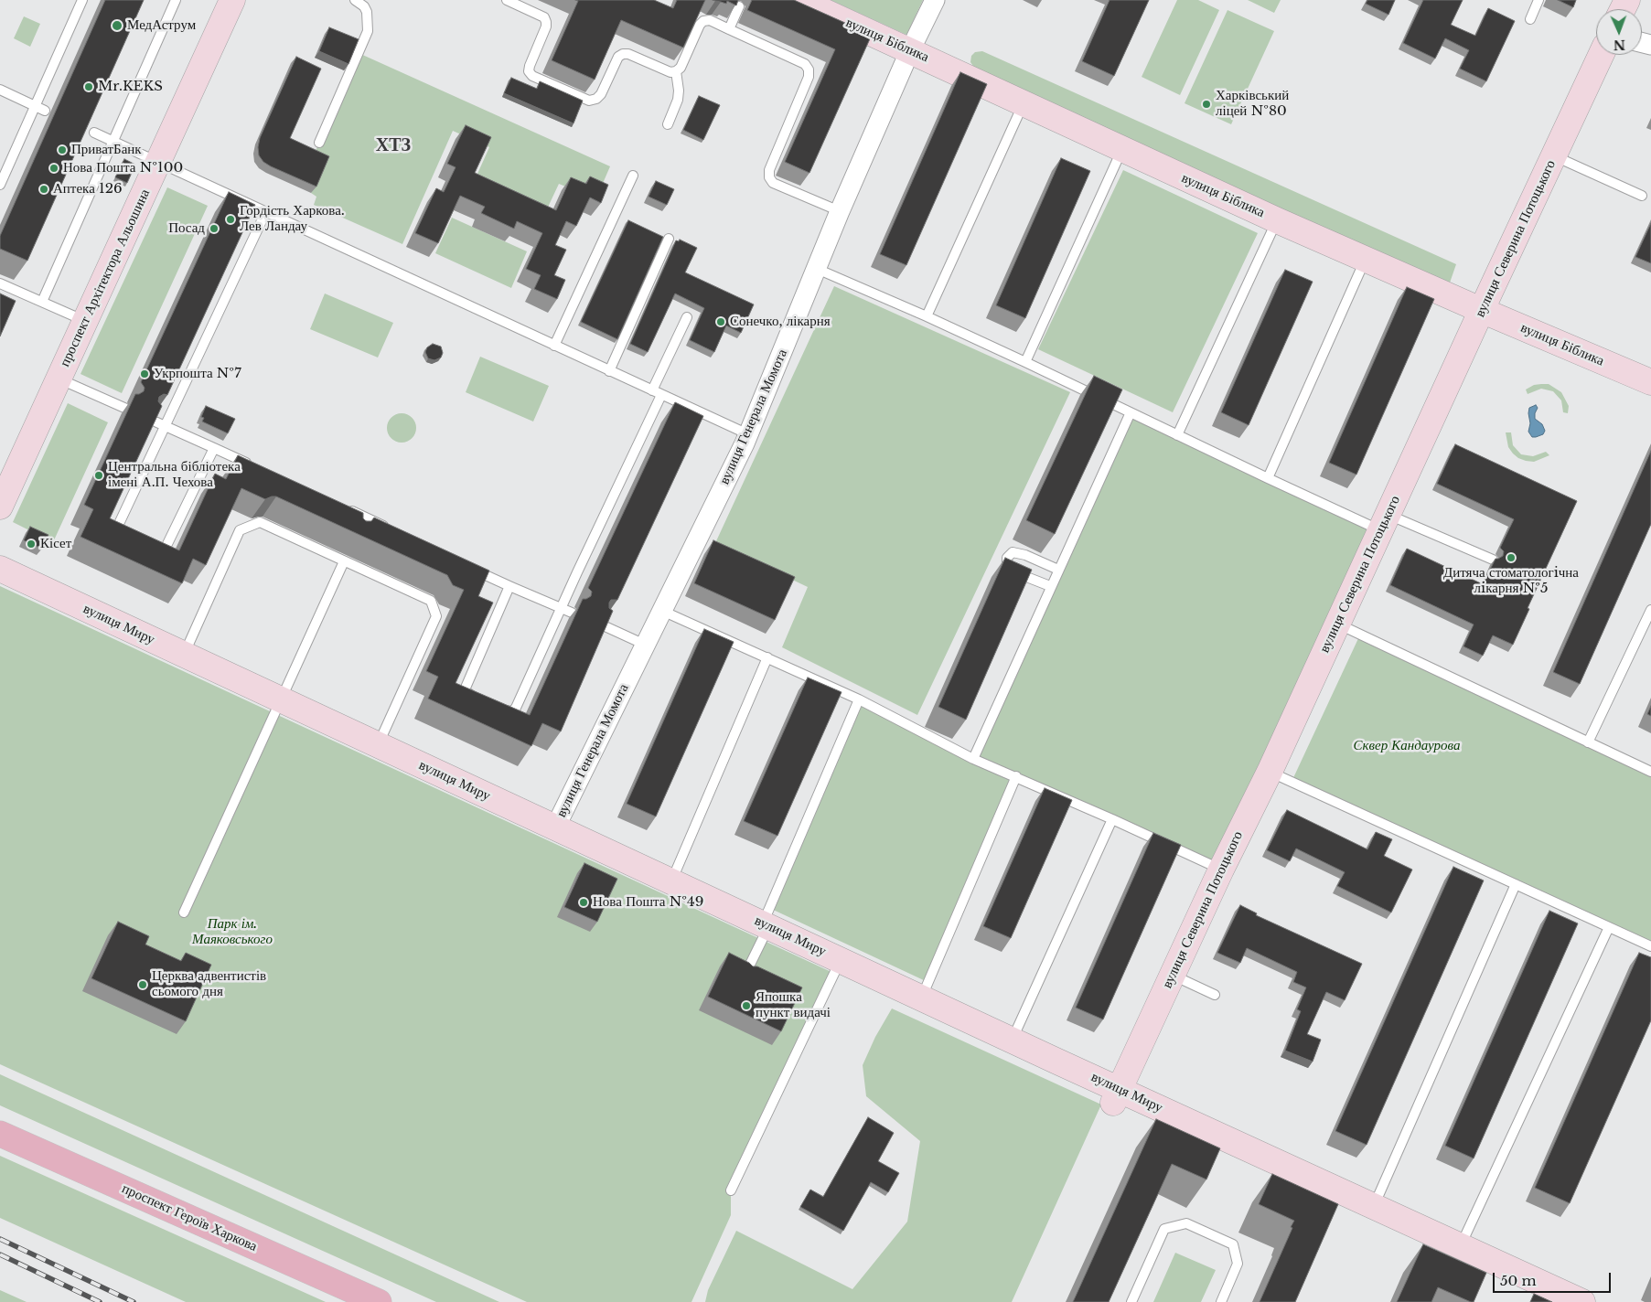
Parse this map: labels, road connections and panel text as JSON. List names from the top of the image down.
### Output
{
  "streets": {
    "main road": ["проспект Героїв Харкова"],
    "street": [
      "вулиця Біблика",
      "вулиця Северина Потоцького",
      "проспект Архітектора Альошина",
      "вулиця Генерала Момота",
      "вулиця Миру"
    ]
  },
  "crossings": [
    ["вулиця Біблика", "вулиця Северина Потоцького"],
    ["вулиця Біблика", "вулиця Генерала Момота"],
    ["вулиця Северина Потоцького", "вулиця Миру"],
    ["вулиця Генерала Момота", "вулиця Миру"]
  ],
  "districts": ["ХТЗ"],
  "parks": ["Сквер Кандаурова", "Парк ім. Маяковського"],
  "places": [
    "МедАструм",
    "Mr.KEKS",
    "Харківський ліцей №80",
    "ПриватБанк",
    "Нова Пошта №100",
    "Аптека 126",
    "Гордість Харкова. Лев Ландау",
    "Посад",
    "Сонечко, лікарня",
    "Укрпошта №7",
    "Центральна бібліотека імені А.П. Чехова",
    "Кісет",
    "Дитяча стоматологiчна лiкарня №5",
    "Нова Пошта №49",
    "Церква адвентистів сьомого дня",
    "Япошка пункт видачі"
  ],
  "scale_bar": "50 m",
  "north": "bottom"
}
